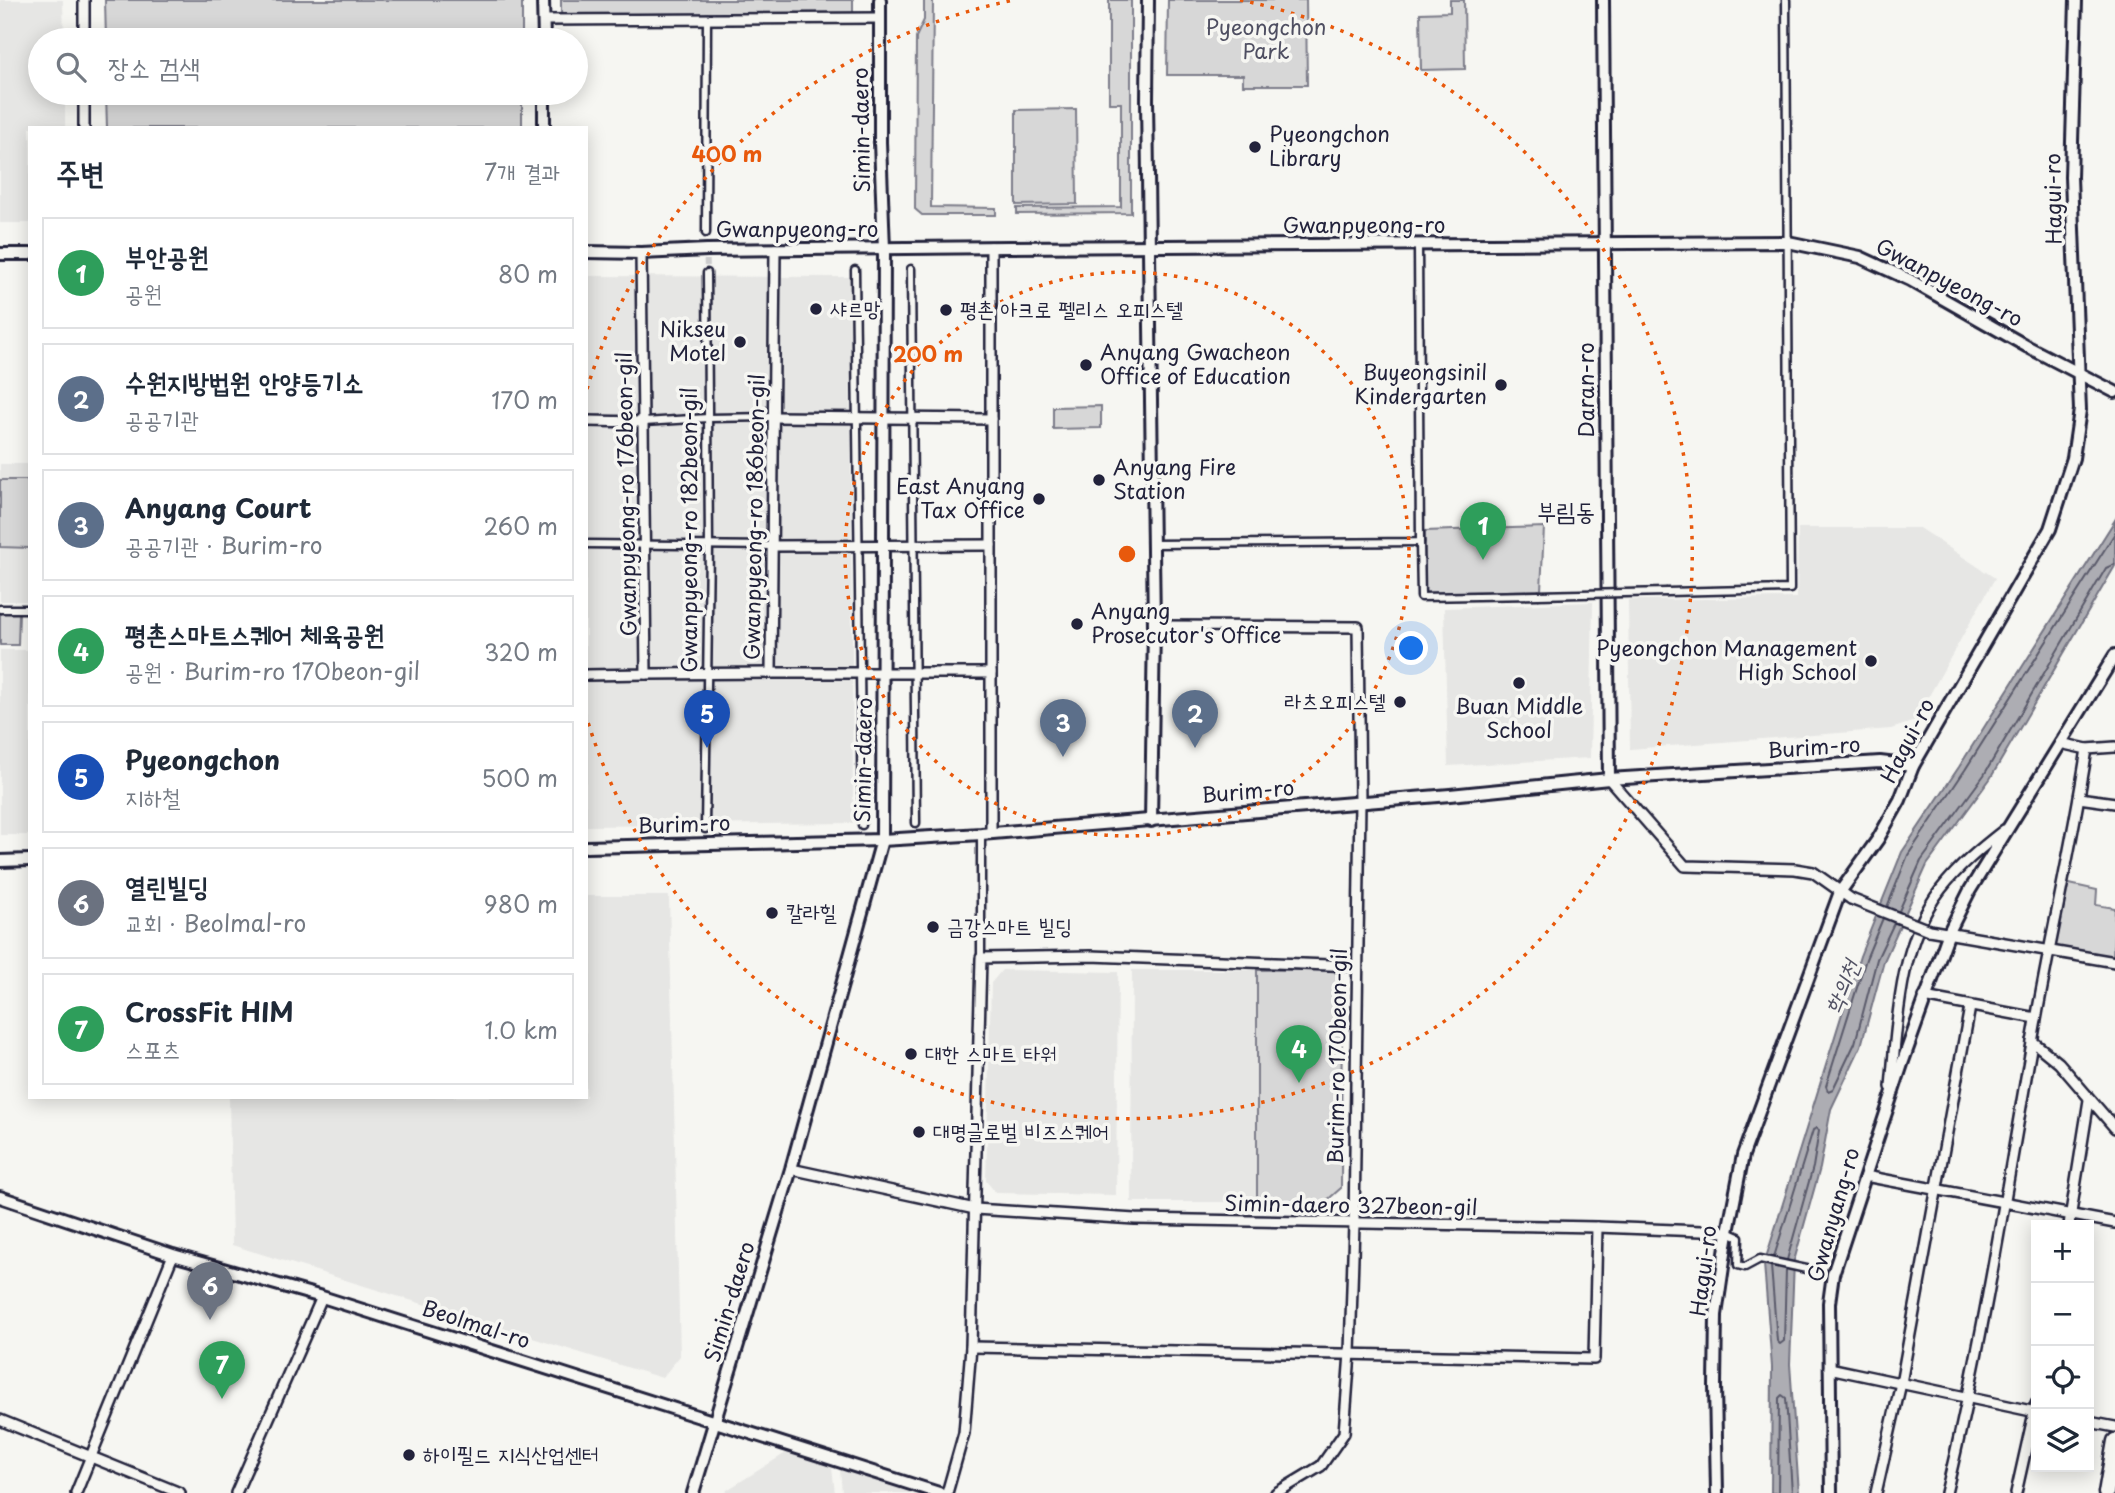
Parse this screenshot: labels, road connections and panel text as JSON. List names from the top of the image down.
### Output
{
  "streets": {
    "street": [
      "Simin-daero",
      "Hagui-ro",
      "Gwanpyeong-ro",
      "Daran-ro",
      "Gwanpyeong-ro 176beon-gil",
      "Gwanpyeong-ro 186beon-gil",
      "Gwanpyeong-ro 182beon-gil",
      "Burim-ro",
      "Burim-ro 170beon-gil",
      "Simin-daero 327beon-gil",
      "Gwanyang-ro",
      "Beolmal-ro"
    ]
  },
  "crossings": [
    ["Simin-daero", "Gwanpyeong-ro"],
    ["Simin-daero", "Gwanpyeong-ro 186beon-gil"],
    ["Simin-daero", "Burim-ro"],
    ["Simin-daero", "Simin-daero 327beon-gil"],
    ["Simin-daero", "Beolmal-ro"],
    ["Hagui-ro", "Gwanpyeong-ro"],
    ["Hagui-ro", "Burim-ro"],
    ["Hagui-ro", "Simin-daero 327beon-gil"],
    ["Gwanpyeong-ro", "Daran-ro"],
    ["Gwanpyeong-ro", "Gwanpyeong-ro 176beon-gil"],
    ["Gwanpyeong-ro", "Gwanpyeong-ro 186beon-gil"],
    ["Daran-ro", "Burim-ro"],
    ["Burim-ro", "Burim-ro 170beon-gil"],
    ["Burim-ro 170beon-gil", "Simin-daero 327beon-gil"]
  ],
  "districts": ["부림동"],
  "water": ["학의천"],
  "parks": ["Pyeongchon Park"],
  "places": [
    "Pyeongchon Library",
    "샤르망",
    "평촌 아크로 펠리스 오피스텔",
    "Nikseu Motel",
    "Anyang Gwacheon Office of Education",
    "Buyeongsinil Kindergarten",
    "Anyang Fire Station",
    "East Anyang Tax Office",
    "Anyang Prosecutor's Office",
    "Pyeongchon Management High School",
    "Buan Middle School",
    "라츠오피스텔",
    "칼라힐",
    "금강스마트 빌딩",
    "대한 스마트 타워",
    "대명글로벌 비즈스퀘어",
    "하이필드 지식산업센터"
  ],
  "page": {
    "search": "장소 검색",
    "heading": ["주변", "7개 결과"],
    "list": [
      {
        "mark": "1",
        "name": "부안공원",
        "note": "공원",
        "value": "80 m"
      },
      {
        "mark": "2",
        "name": "수원지방법원 안양등기소",
        "note": "공공기관",
        "value": "170 m"
      },
      {
        "mark": "3",
        "name": "Anyang Court",
        "note": "공공기관 · Burim-ro",
        "value": "260 m"
      },
      {
        "mark": "4",
        "name": "평촌스마트스퀘어 체육공원",
        "note": "공원 · Burim-ro 170beon-gil",
        "value": "320 m"
      },
      {
        "mark": "5",
        "name": "Pyeongchon",
        "note": "지하철",
        "value": "500 m"
      },
      {
        "mark": "6",
        "name": "열린빌딩",
        "note": "교회 · Beolmal-ro",
        "value": "980 m"
      },
      {
        "mark": "7",
        "name": "CrossFit HIM",
        "note": "스포츠",
        "value": "1.0 km"
      }
    ],
    "pins": [
      "1",
      "2",
      "5",
      "3",
      "4",
      "6",
      "7"
    ],
    "map_buttons": ["+", "−"]
  },
  "rings": ["400 m", "200 m"]
}
